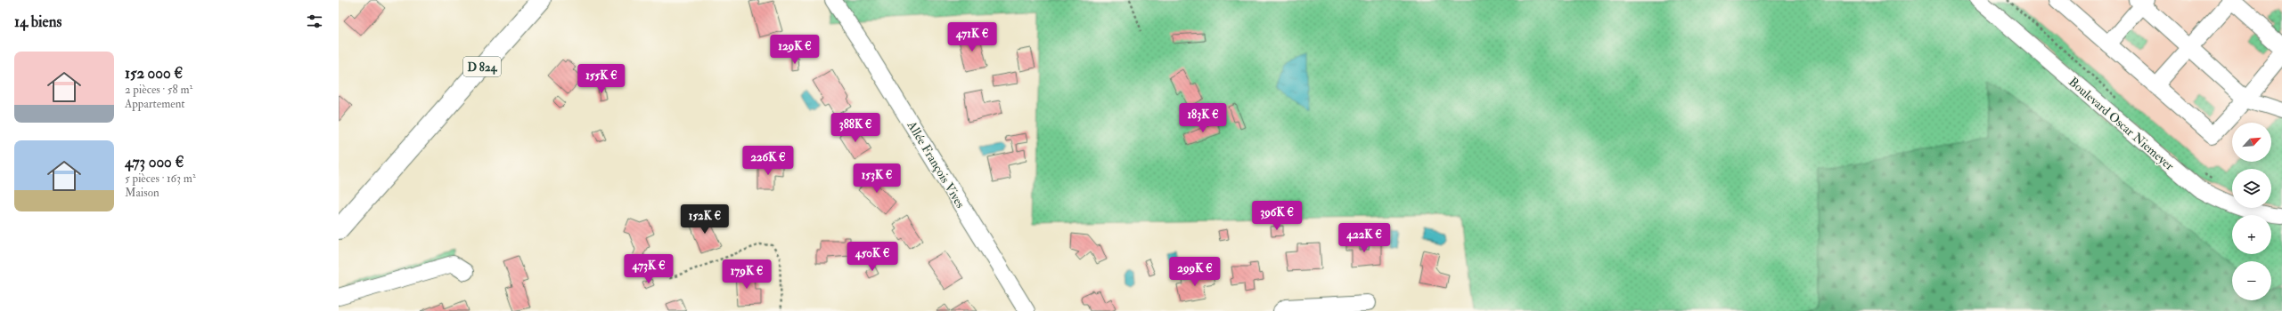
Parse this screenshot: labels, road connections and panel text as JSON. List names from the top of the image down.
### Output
{
  "streets": {
    "main road": ["D 824"],
    "street": ["Boulevard Oscar Niemeyer", "Allée François Vives"]
  },
  "north": "top right",
  "page": {
    "heading": "14 biens",
    "price": [
      "471K €",
      "129K €",
      "155K €",
      "183K €",
      "388K €",
      "226K €",
      "153K €",
      "396K €",
      "152K €",
      "422K €",
      "450K €",
      "473K €",
      "299K €",
      "179K €"
    ],
    "list": [
      {
        "name": "152 000 €",
        "note": "2 pièces · 58 m² · Appartement"
      },
      {
        "name": "473 000 €",
        "note": "5 pièces · 163 m² · Maison"
      }
    ],
    "map_buttons": ["+", "−"]
  }
}
